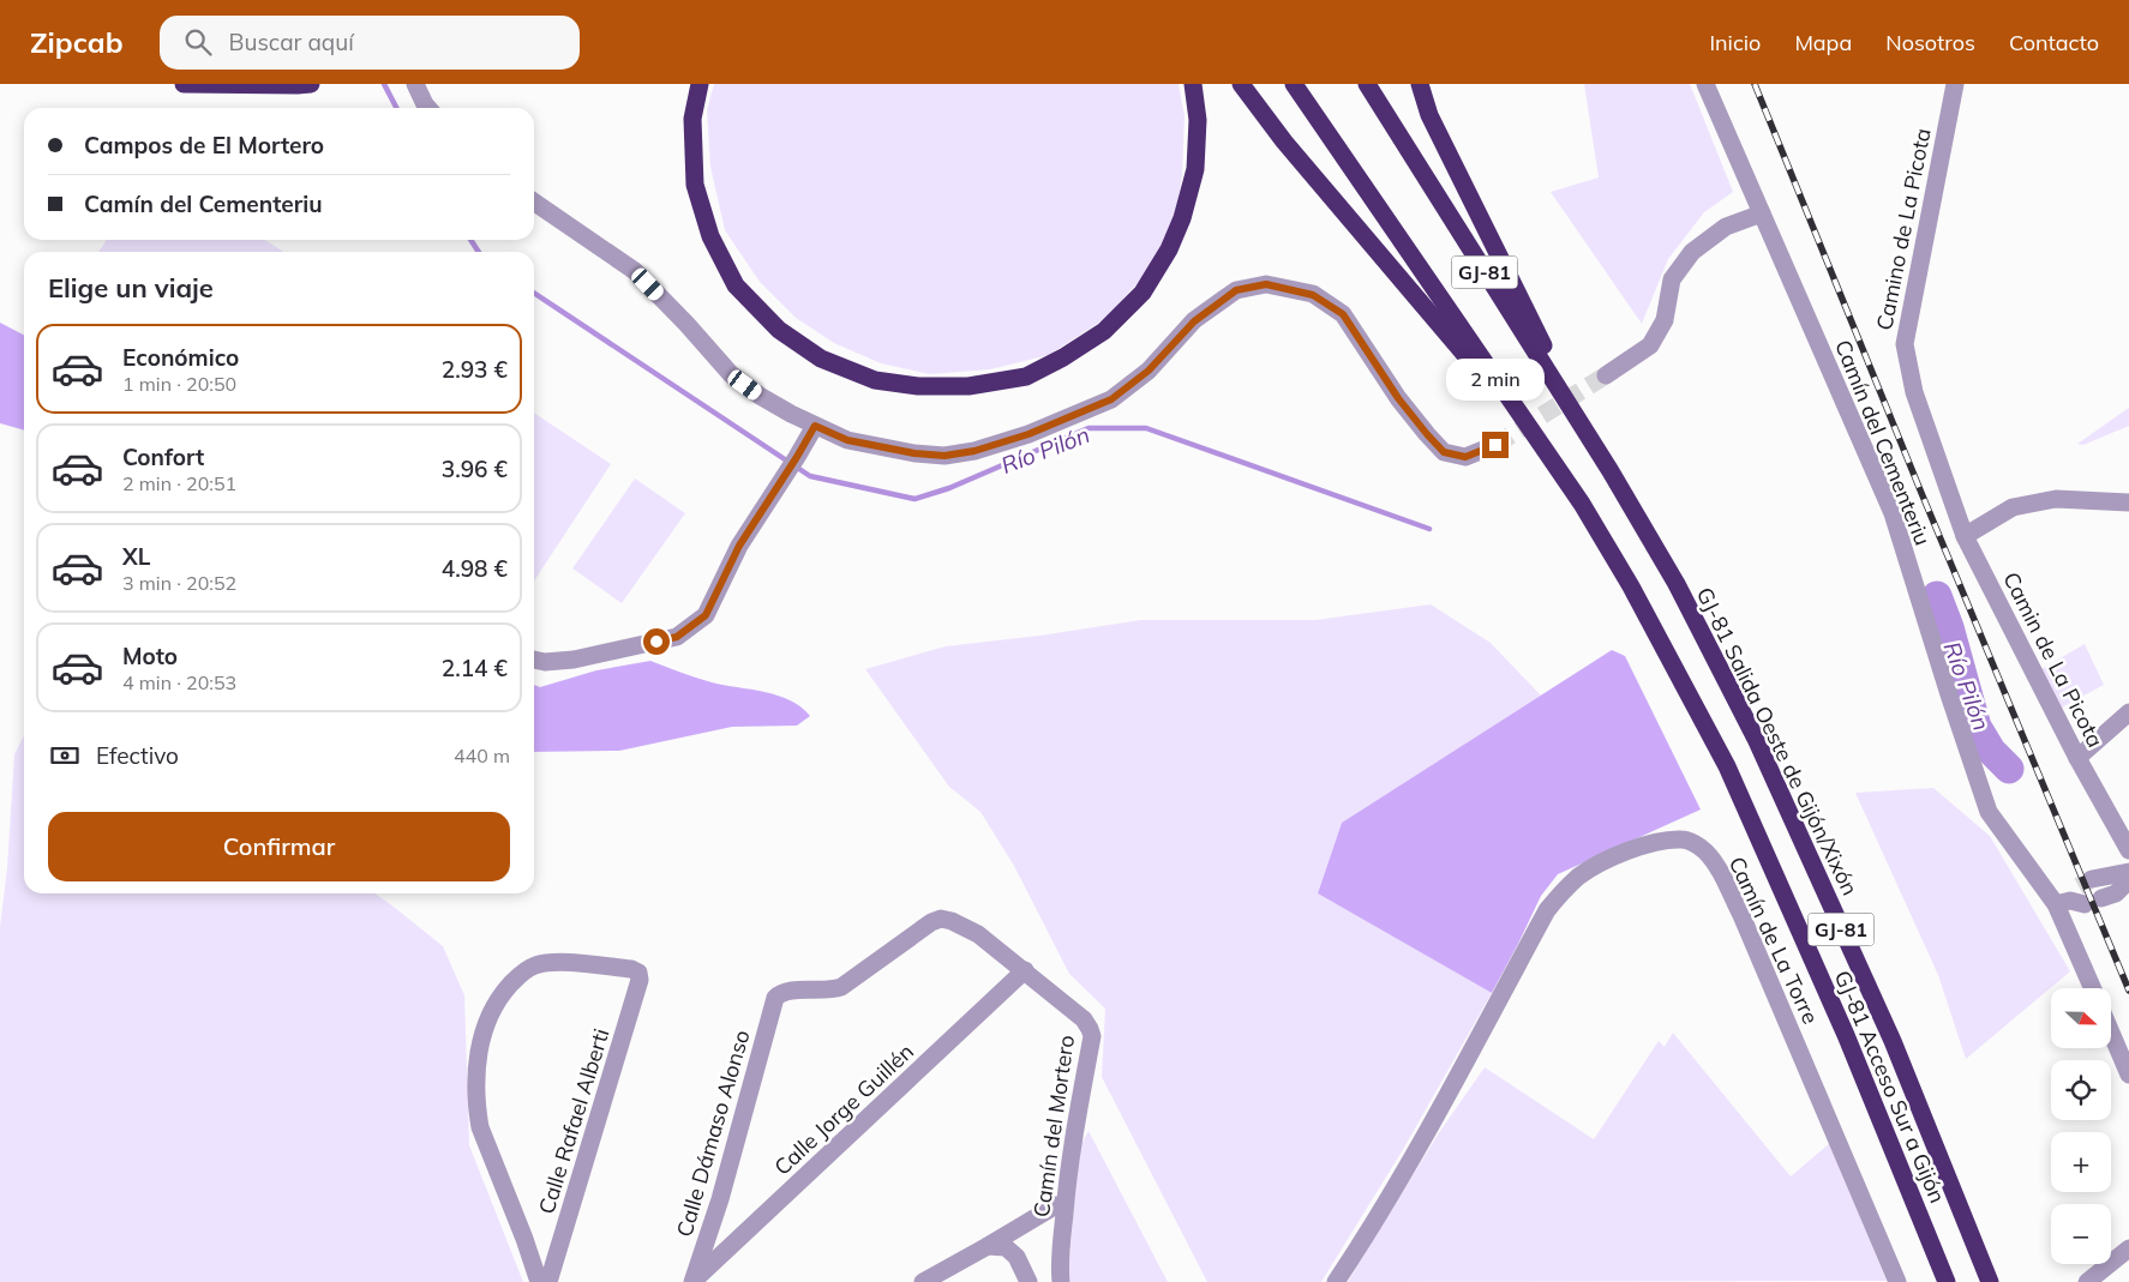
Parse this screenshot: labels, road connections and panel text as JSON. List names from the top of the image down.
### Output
{
  "streets": {
    "highway": ["GJ-81", "GJ-81 Salida Oeste de Gijón/Xixón", "GJ-81 Acceso Sur a Gijón"],
    "street": [
      "Camino de La Picota",
      "Camín del Cementeriu",
      "Camin de La Picota",
      "Camín de La Torre",
      "Calle Jorge Guillén",
      "Calle Rafael Alberti",
      "Camín del Mortero",
      "Calle Dámaso Alonso"
    ]
  },
  "crossings": [
    ["Camino de La Picota", "Camin de La Picota"],
    ["GJ-81", "GJ-81 Salida Oeste de Gijón/Xixón"],
    ["GJ-81", "GJ-81 Acceso Sur a Gijón"],
    ["Calle Jorge Guillén", "Camín del Mortero"],
    ["Calle Jorge Guillén", "Calle Dámaso Alonso"],
    ["Camín del Mortero", "Calle Dámaso Alonso"]
  ],
  "water": ["Río Pilón"],
  "north": "right",
  "page": {
    "header": "Zipcab",
    "search": "Buscar aquí",
    "nav": [
      "Inicio",
      "Mapa",
      "Nosotros",
      "Contacto"
    ],
    "banner": ["Campos de El Mortero", "Camín del Cementeriu"],
    "heading": "Elige un viaje",
    "list": [
      {
        "name": "Económico",
        "note": "1 min · 20:50",
        "value": "2.93 €"
      },
      {
        "name": "Confort",
        "note": "2 min · 20:51",
        "value": "3.96 €"
      },
      {
        "name": "XL",
        "note": "3 min · 20:52",
        "value": "4.98 €"
      },
      {
        "name": "Moto",
        "note": "4 min · 20:53",
        "value": "2.14 €"
      }
    ],
    "bubble": "2 min",
    "pay": ["Efectivo", "440 m"],
    "buttons": "Confirmar",
    "map_buttons": ["+", "−"]
  }
}
